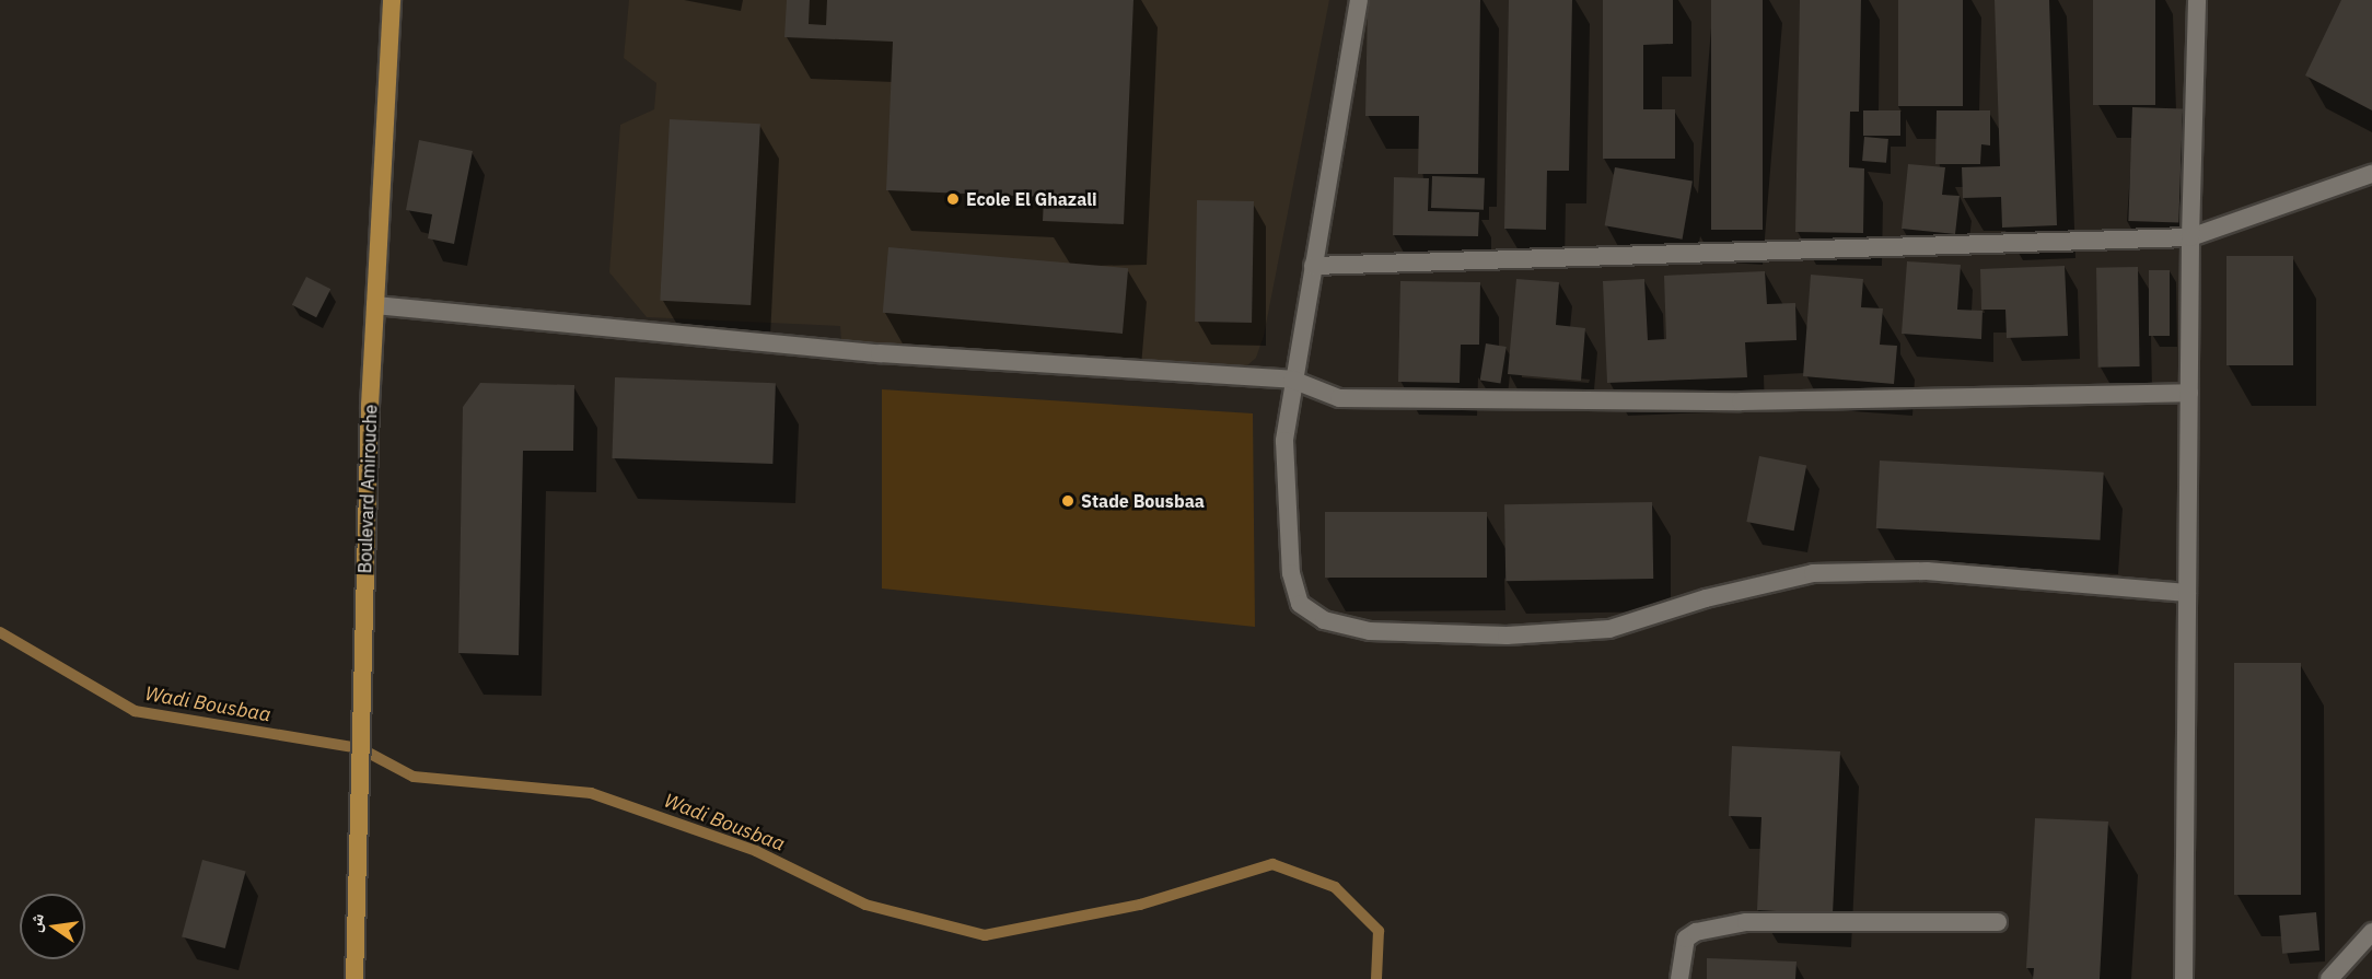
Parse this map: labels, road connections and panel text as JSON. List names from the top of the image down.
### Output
{
  "streets": {
    "main road": ["Boulevard Amirouche"]
  },
  "water": ["Wadi Bousbaa"],
  "places": ["Ecole El Ghazali", "Stade Bousbaa"],
  "north": "left"
}
